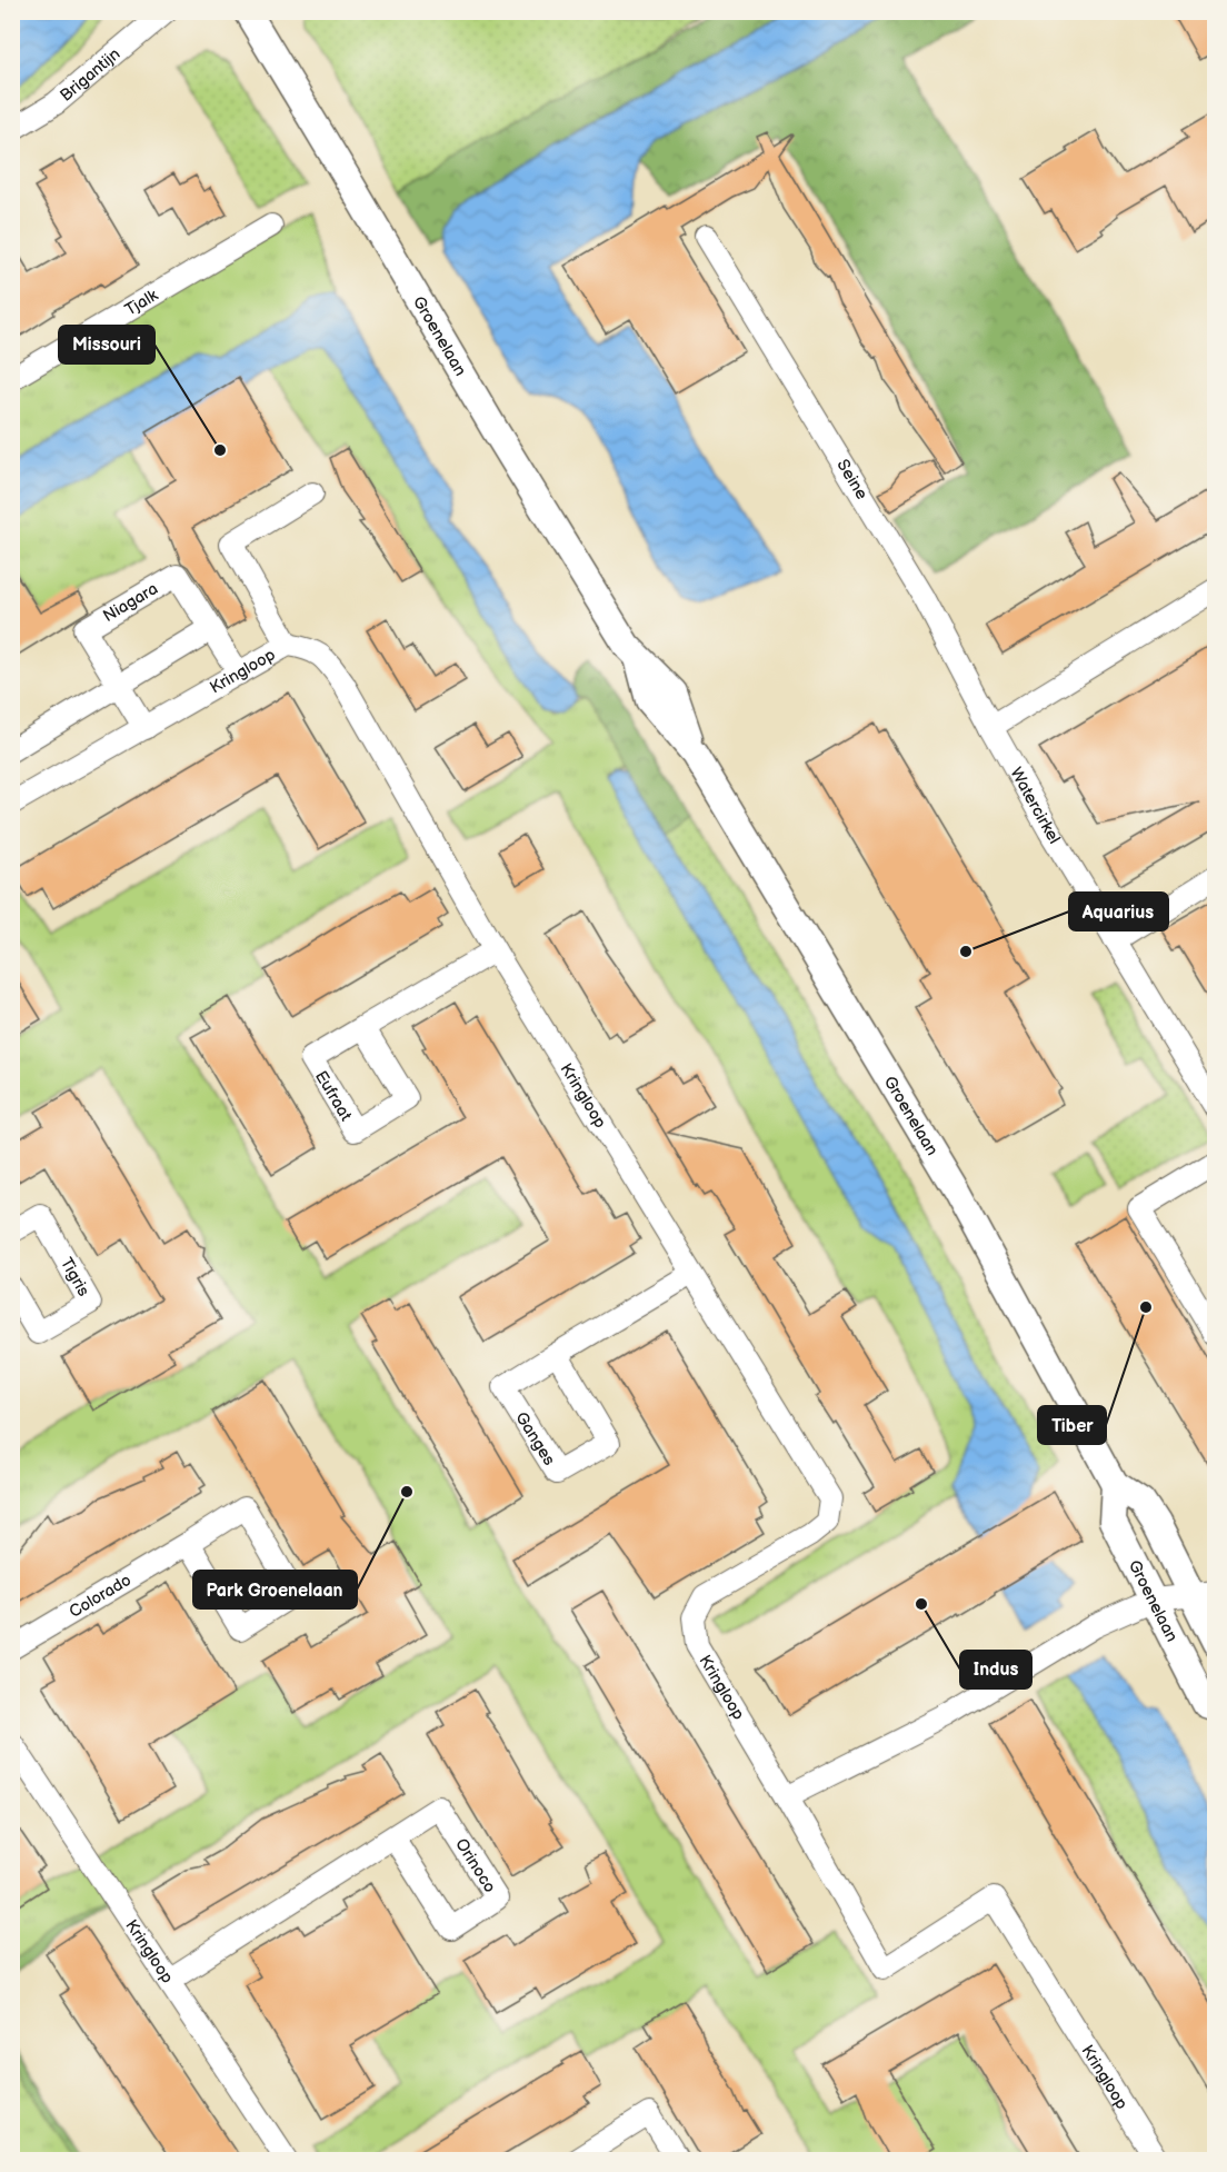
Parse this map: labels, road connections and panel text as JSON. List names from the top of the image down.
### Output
{
  "streets": {
    "street": [
      "Brigantijn",
      "Tjalk",
      "Groenelaan",
      "Seine",
      "Niagara",
      "Kringloop",
      "Watercirkel",
      "Eufraat",
      "Tigris",
      "Ganges",
      "Colorado",
      "Orinoco"
    ]
  },
  "crossings": [
    ["Seine", "Watercirkel"],
    ["Niagara", "Kringloop"],
    ["Kringloop", "Eufraat"],
    ["Kringloop", "Ganges"],
    ["Kringloop", "Orinoco"]
  ],
  "places": [
    "Missouri",
    "Aquarius",
    "Tiber",
    "Park Groenelaan",
    "Indus"
  ]
}
